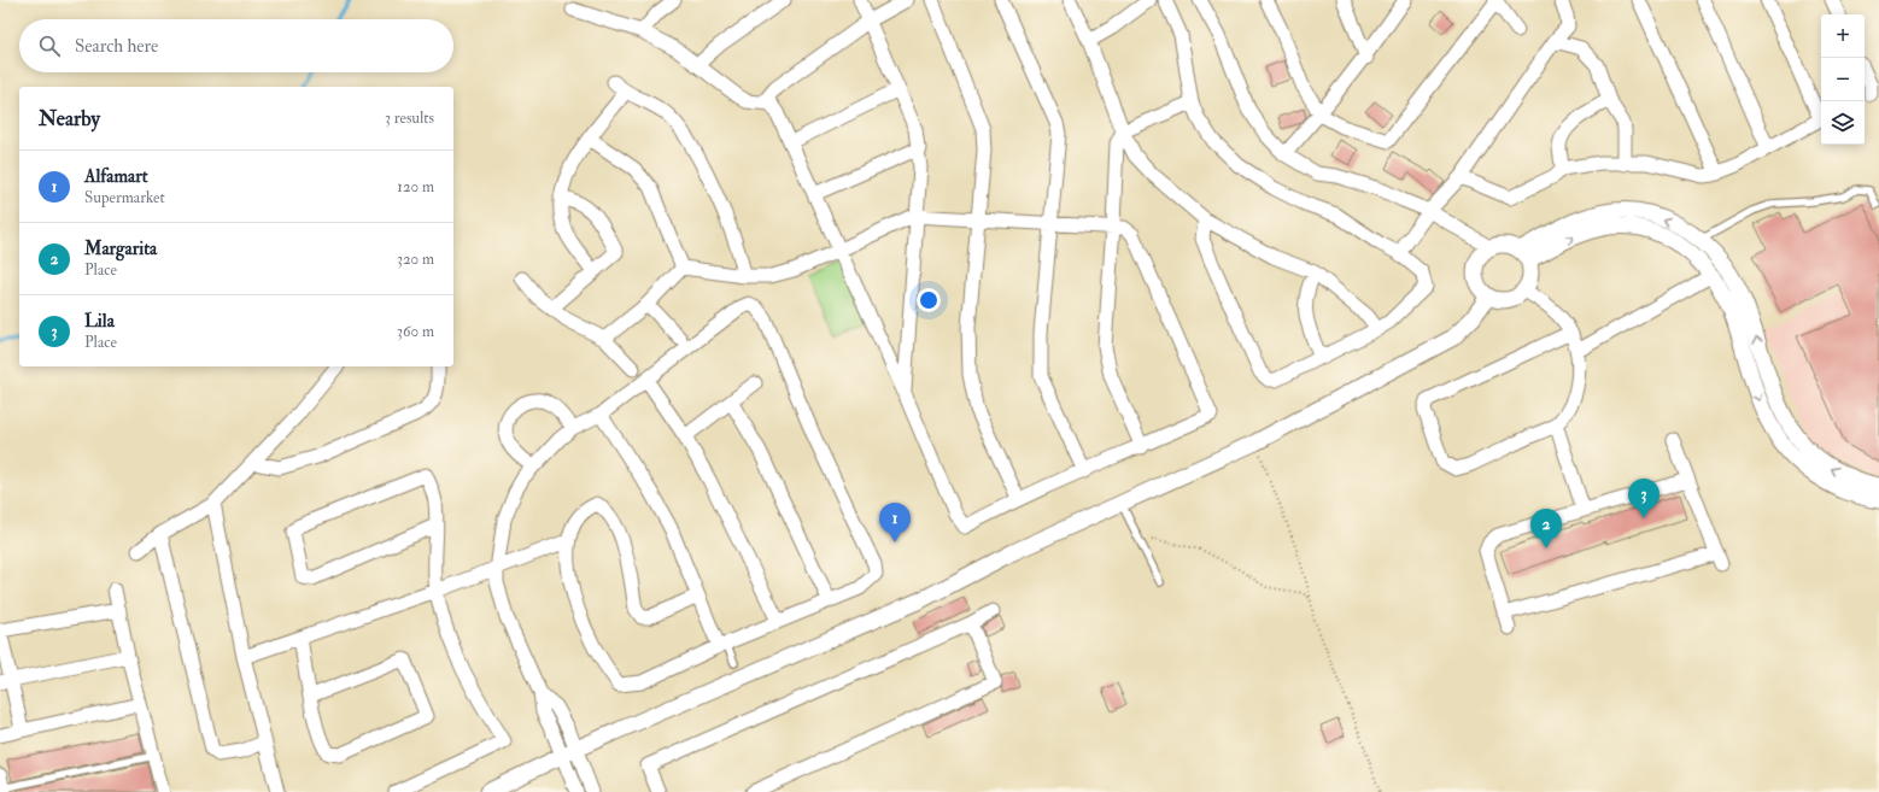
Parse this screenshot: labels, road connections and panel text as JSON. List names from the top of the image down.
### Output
{
  "page": {
    "map_buttons": ["+", "−"],
    "search": "Search here",
    "heading": ["Nearby", "3 results"],
    "list": [
      {
        "mark": "1",
        "name": "Alfamart",
        "note": "Supermarket",
        "value": "120 m"
      },
      {
        "mark": "2",
        "name": "Margarita",
        "note": "Place",
        "value": "320 m"
      },
      {
        "mark": "3",
        "name": "Lila",
        "note": "Place",
        "value": "360 m"
      }
    ],
    "pins": ["3", "1", "2"]
  }
}
